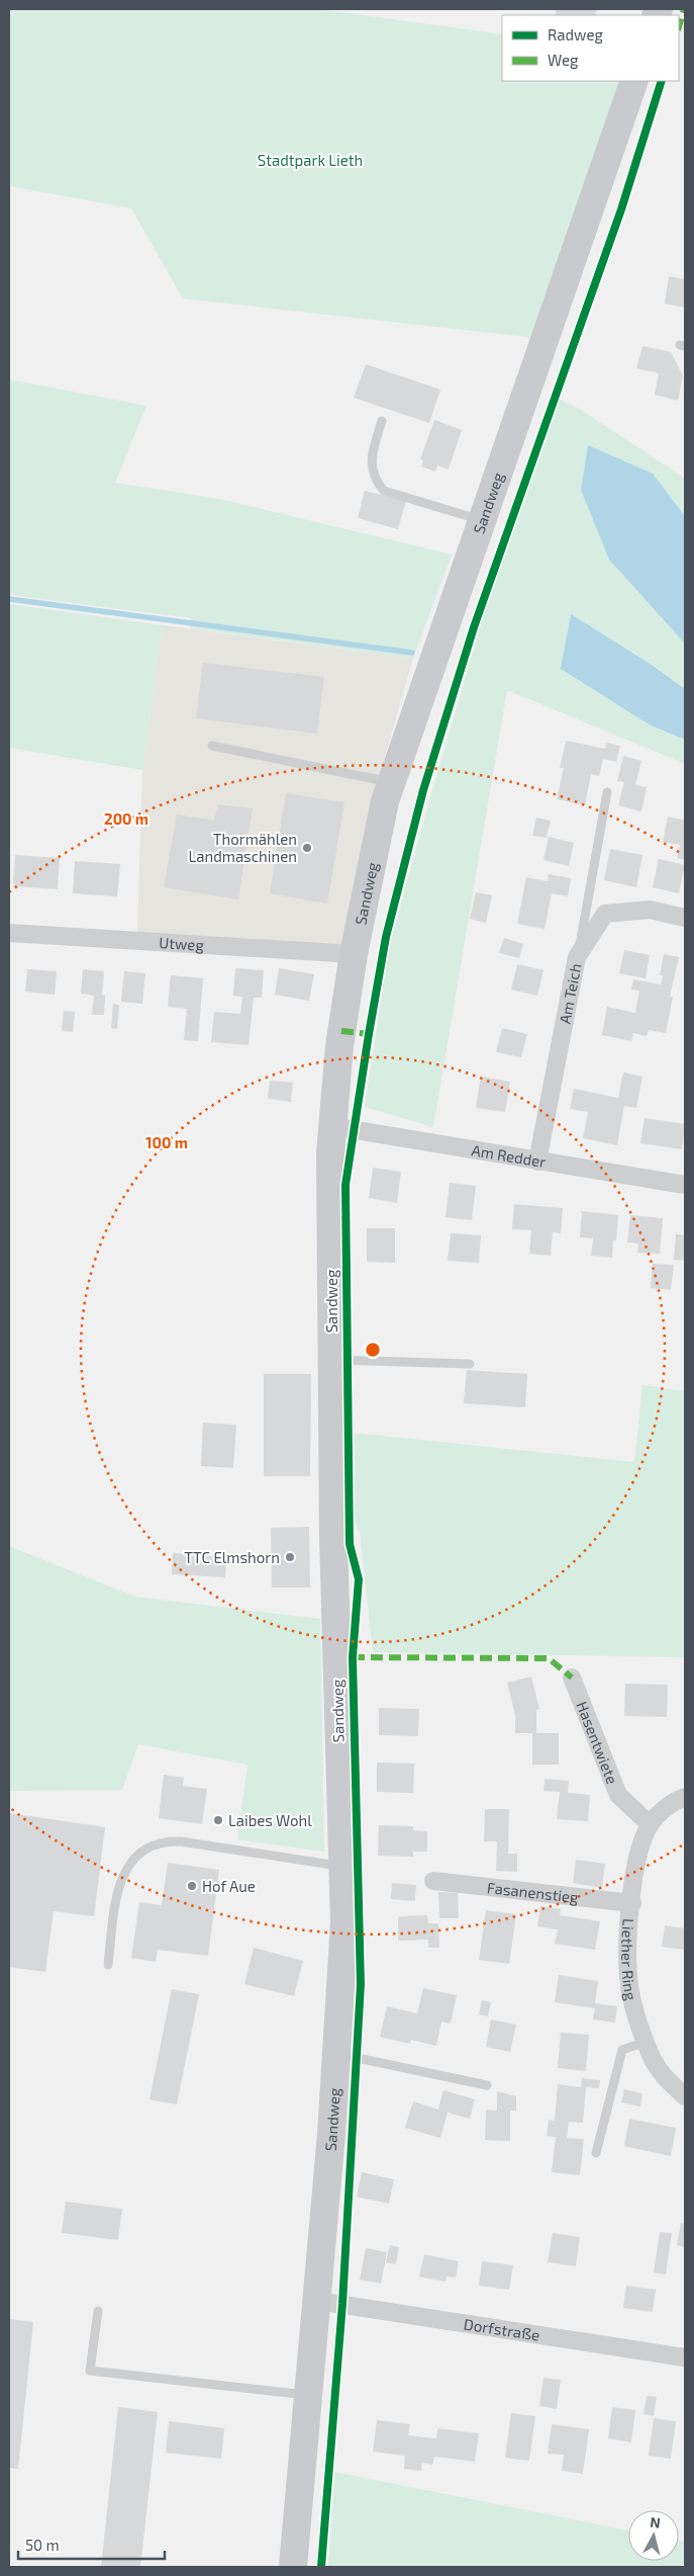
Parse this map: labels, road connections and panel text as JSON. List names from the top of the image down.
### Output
{
  "streets": {
    "main road": ["Sandweg"],
    "street": [
      "Utweg",
      "Am Teich",
      "Am Redder",
      "Hasentwiete",
      "Fasanenstieg",
      "Liether Ring",
      "Dorfstraße"
    ]
  },
  "crossings": [
    ["Sandweg", "Utweg"],
    ["Sandweg", "Am Redder"],
    ["Sandweg", "Dorfstraße"],
    ["Am Teich", "Am Redder"],
    ["Hasentwiete", "Liether Ring"],
    ["Fasanenstieg", "Liether Ring"]
  ],
  "parks": ["Stadtpark Lieth"],
  "places": [
    "Thormählen Landmaschinen",
    "TTC Elmshorn",
    "Laibes Wohl",
    "Hof Aue"
  ],
  "legend": ["Radweg", "Weg"],
  "scale_bar": "50 m",
  "north": "top",
  "rings": ["200 m", "100 m"]
}
